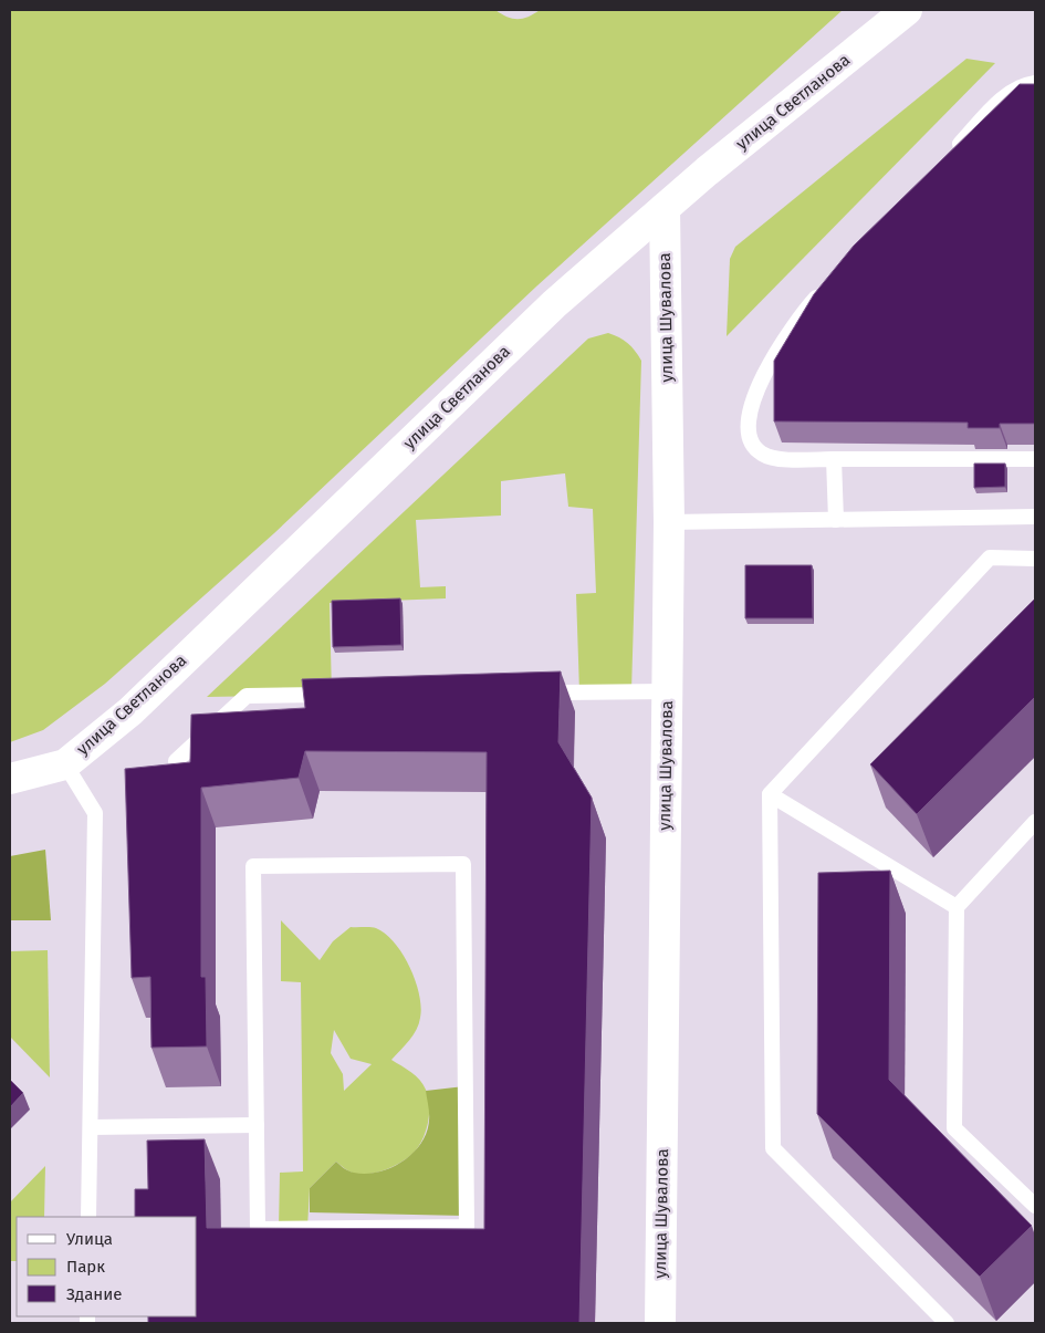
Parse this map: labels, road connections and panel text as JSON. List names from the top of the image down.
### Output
{
  "streets": {
    "street": ["улица Светланова", "улица Шувалова"]
  },
  "crossings": [
    ["улица Светланова", "улица Шувалова"]
  ],
  "legend": ["Улица", "Парк", "Здание"]
}
